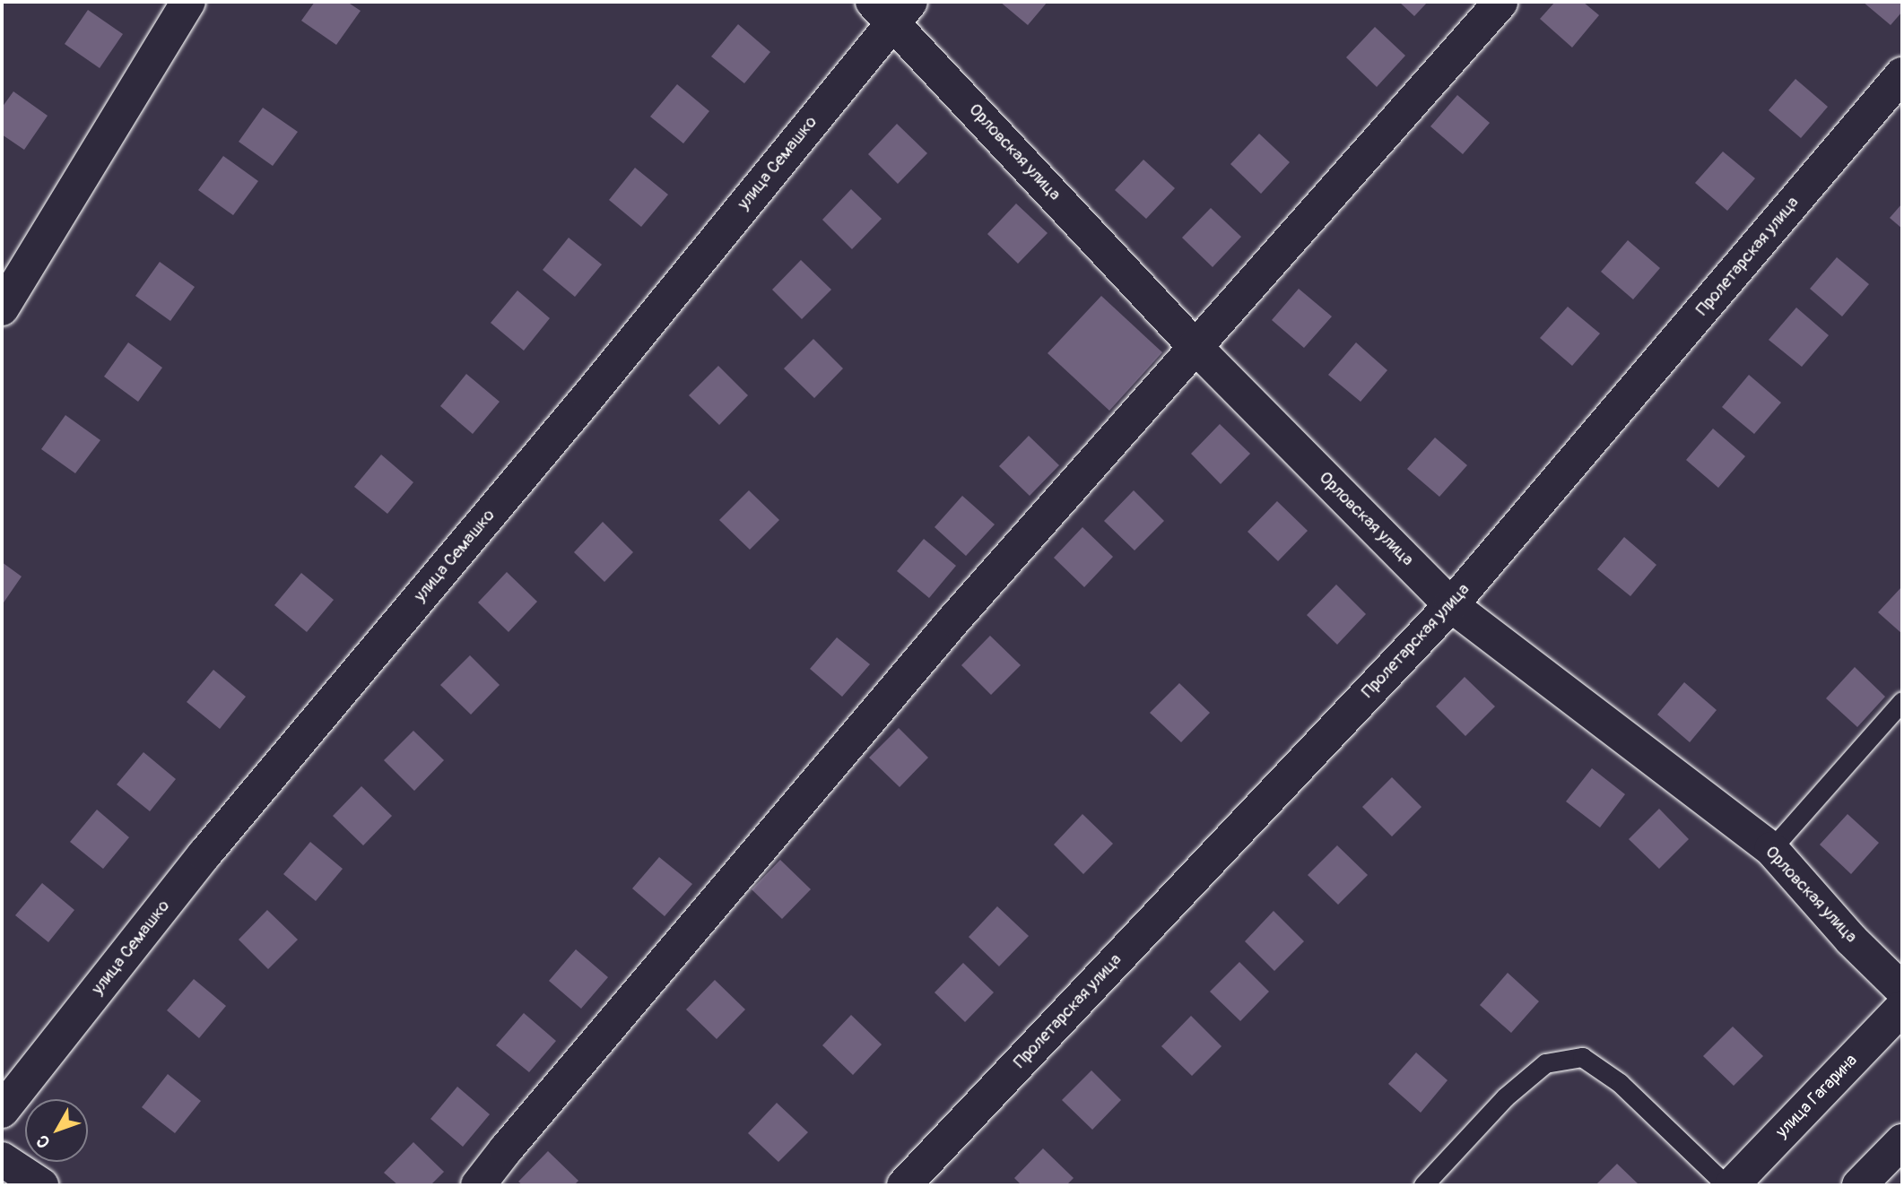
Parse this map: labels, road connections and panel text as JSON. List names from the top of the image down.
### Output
{
  "streets": {
    "street": [
      "Орловская улица",
      "улица Семашко",
      "Пролетарская улица",
      "улица Гагарина"
    ]
  },
  "crossings": [
    ["Орловская улица", "улица Семашко"],
    ["Орловская улица", "Пролетарская улица"]
  ],
  "north": "bottom left"
}
